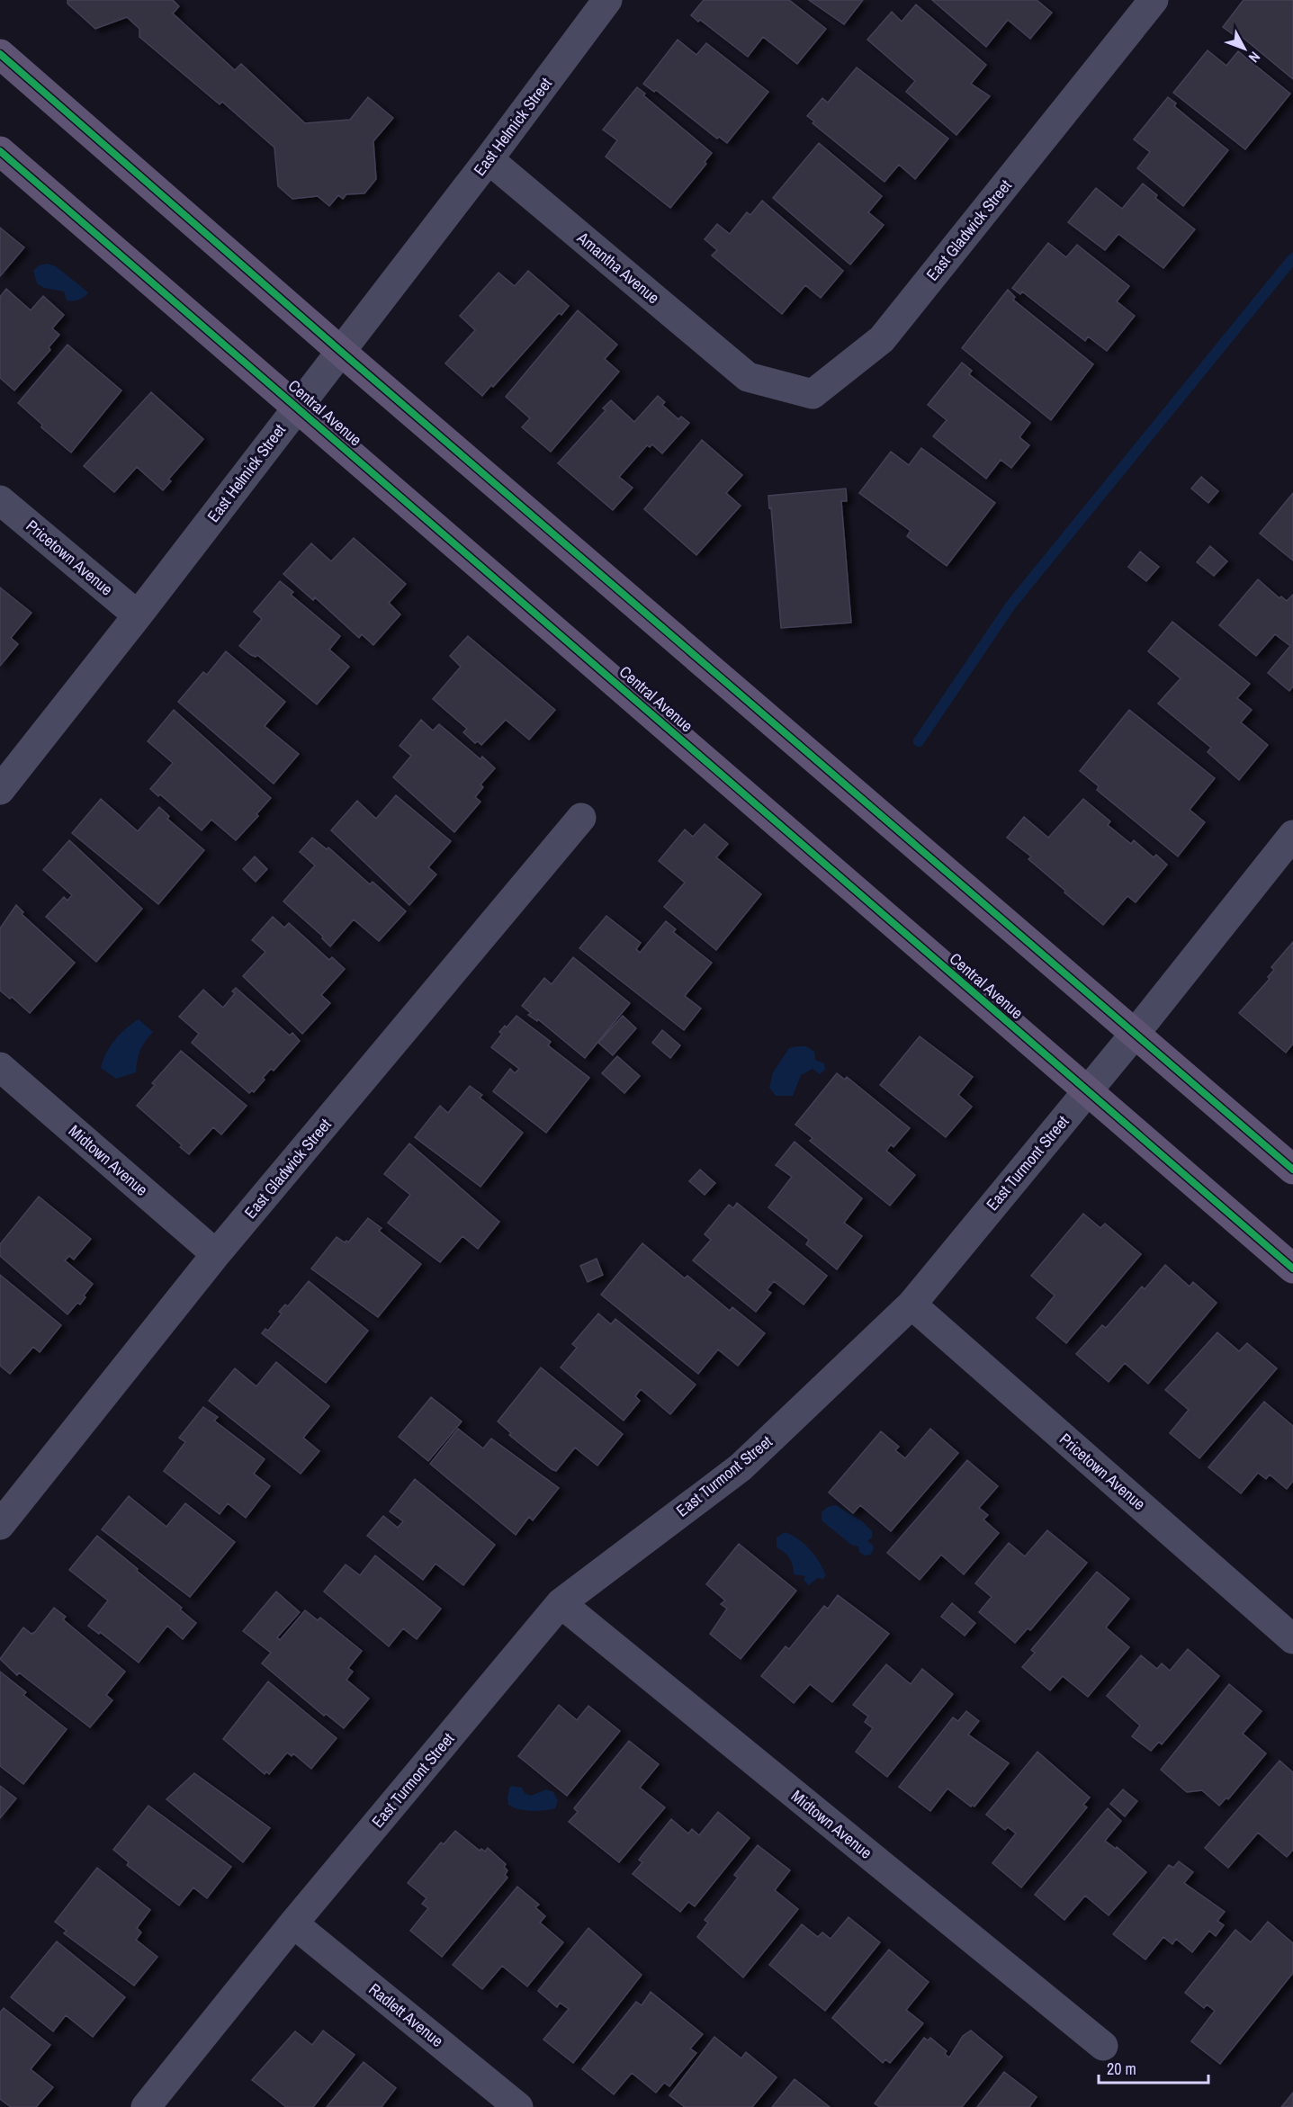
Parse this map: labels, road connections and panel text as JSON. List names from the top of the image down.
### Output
{
  "streets": {
    "main road": ["Central Avenue"],
    "street": [
      "East Helmick Street",
      "East Gladwick Street",
      "Amantha Avenue",
      "Pricetown Avenue",
      "Midtown Avenue",
      "East Turmont Street",
      "Radlett Avenue"
    ]
  },
  "crossings": [
    ["East Helmick Street", "Amantha Avenue"],
    ["East Helmick Street", "Central Avenue"],
    ["East Helmick Street", "Pricetown Avenue"],
    ["East Gladwick Street", "Amantha Avenue"],
    ["East Gladwick Street", "Midtown Avenue"],
    ["Central Avenue", "East Turmont Street"],
    ["Pricetown Avenue", "East Turmont Street"],
    ["Midtown Avenue", "East Turmont Street"],
    ["East Turmont Street", "Radlett Avenue"]
  ],
  "scale_bar": "20 m",
  "north": "bottom right"
}
